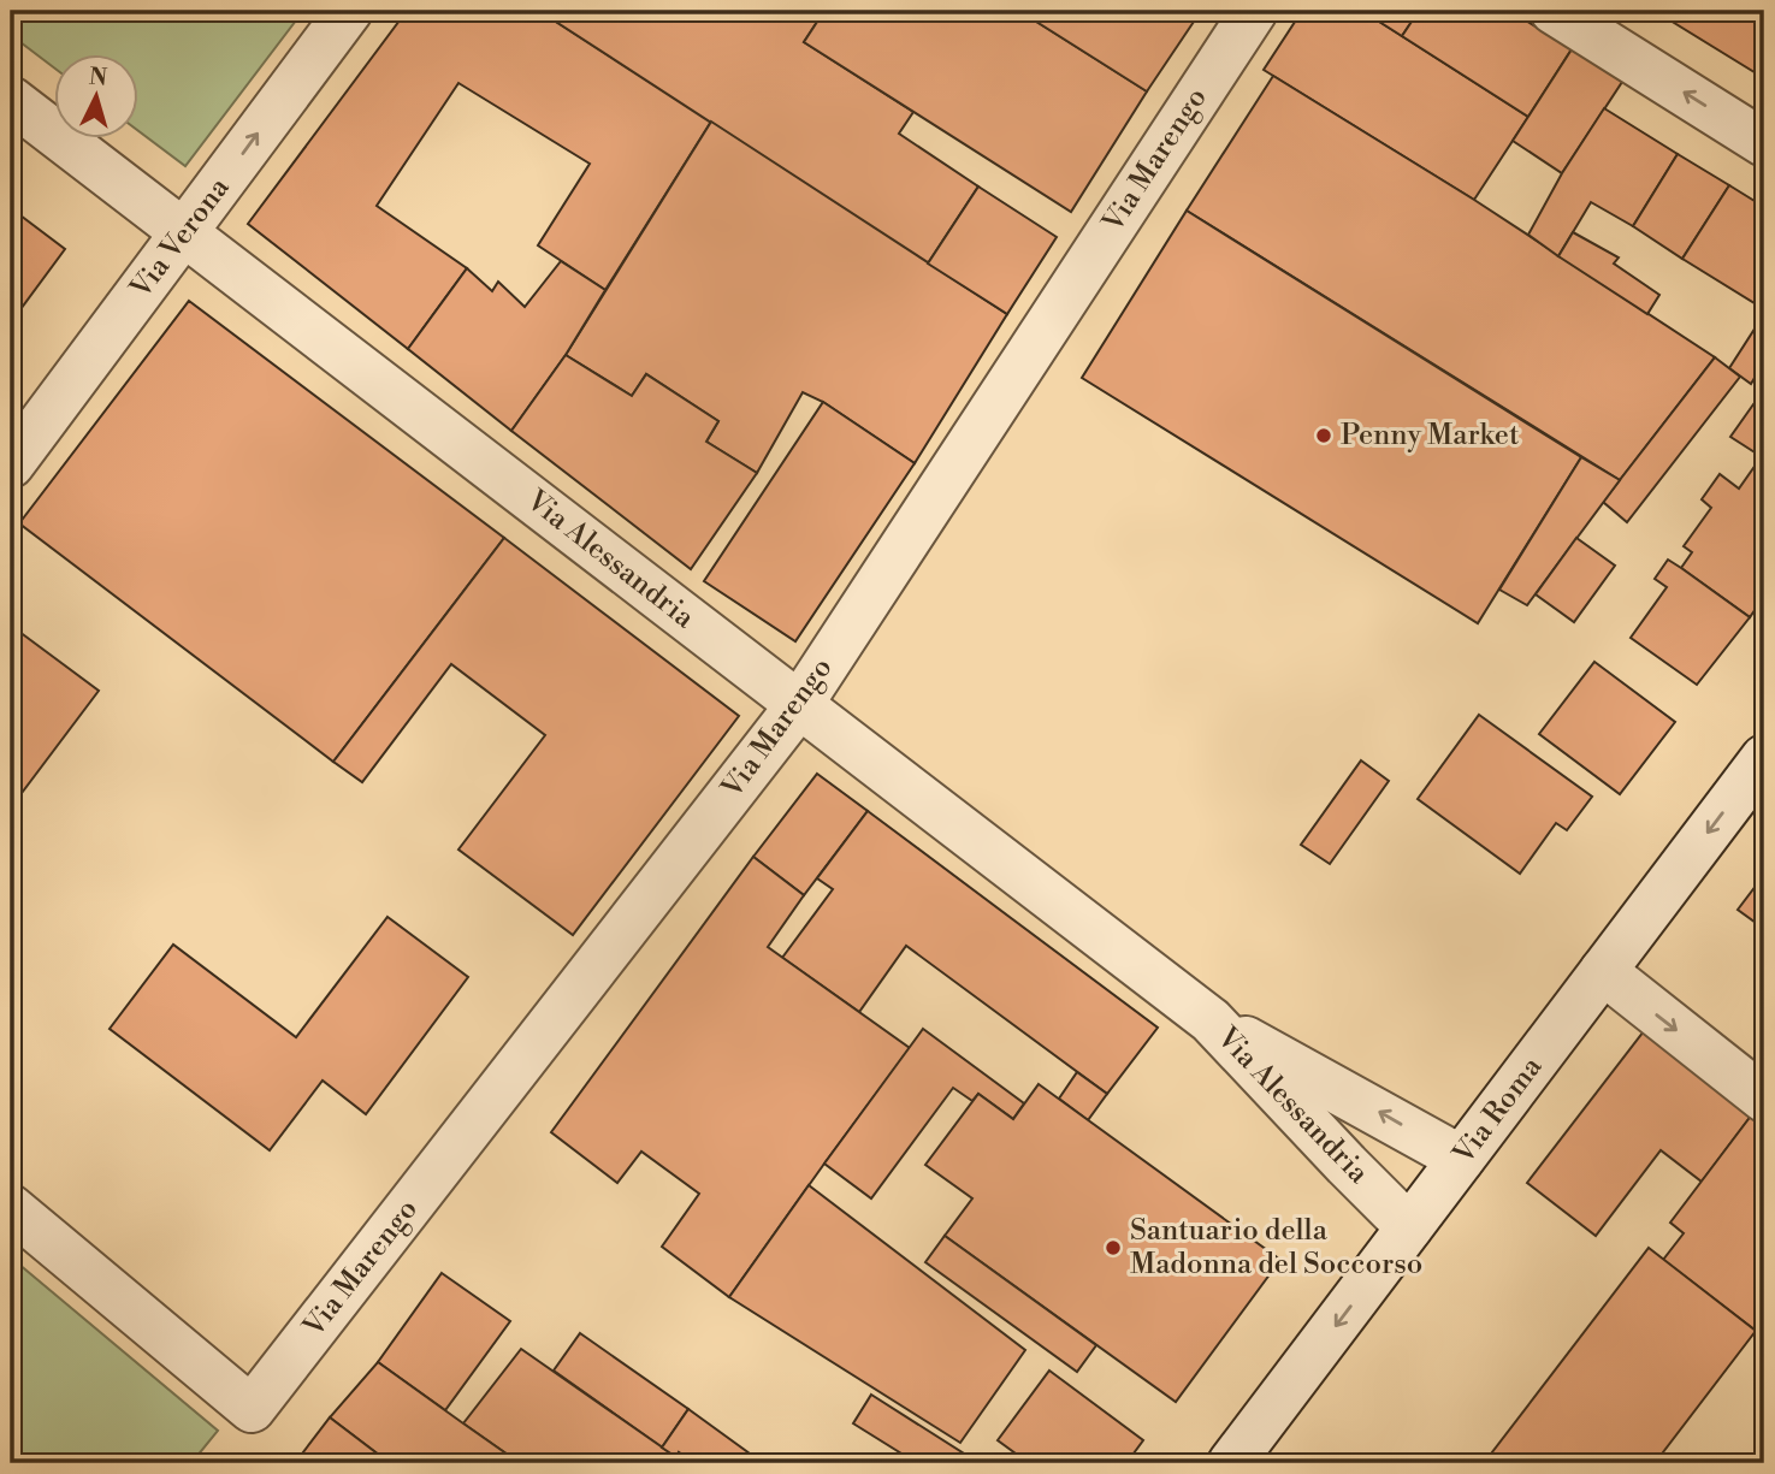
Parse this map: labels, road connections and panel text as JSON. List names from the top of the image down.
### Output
{
  "streets": {
    "street": [
      "Via Marengo",
      "Via Verona",
      "Via Alessandria",
      "Via Roma"
    ]
  },
  "crossings": [
    ["Via Marengo", "Via Alessandria"],
    ["Via Verona", "Via Alessandria"],
    ["Via Alessandria", "Via Roma"]
  ],
  "one_way": ["Via Verona", "Via Roma"],
  "places": ["Penny Market", "Santuario della Madonna del Soccorso"],
  "north": "top"
}
